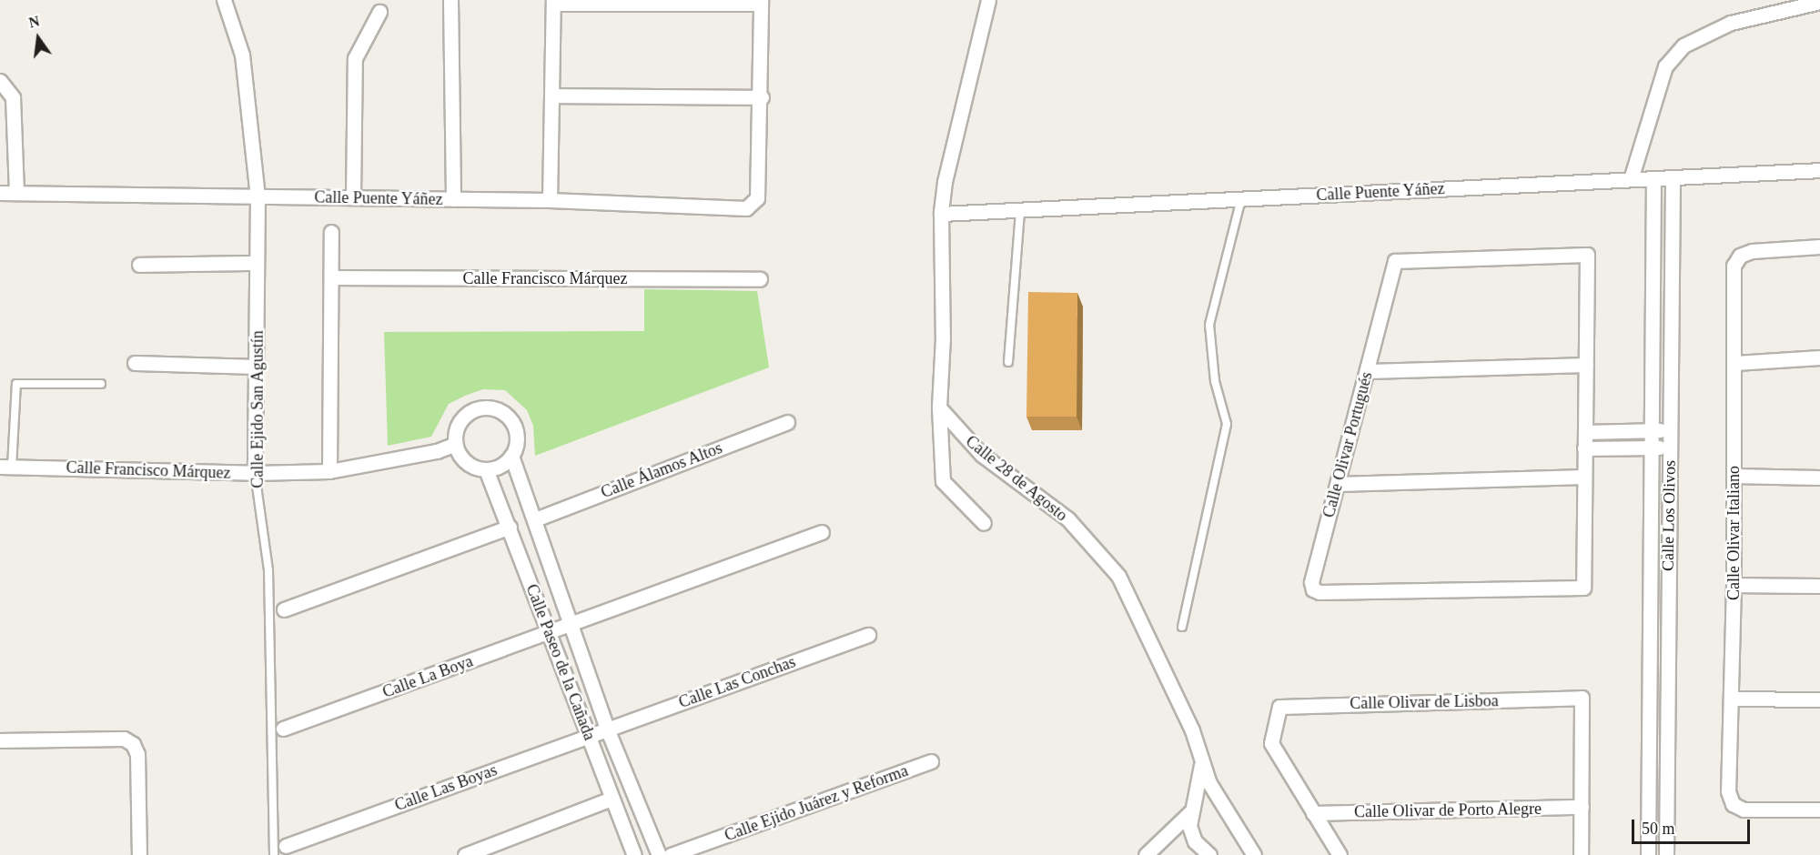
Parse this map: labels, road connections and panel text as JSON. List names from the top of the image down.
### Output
{
  "streets": {
    "street": [
      "Calle Puente Yáñez",
      "Calle Francisco Márquez",
      "Calle Ejido San Agustín",
      "Calle Olivar Portugués",
      "Calle Álamos Altos",
      "Calle 28 de Agosto",
      "Calle Los Olivos",
      "Calle Olivar Italiano",
      "Calle Paseo de la Cañada",
      "Calle La Boya",
      "Calle Las Conchas",
      "Calle Olivar de Lisboa",
      "Calle Las Boyas",
      "Calle Ejido Juárez y Reforma",
      "Calle Olivar de Porto Alegre"
    ]
  },
  "crossings": [
    ["Calle Puente Yáñez", "Calle Ejido San Agustín"],
    ["Calle Puente Yáñez", "Calle Los Olivos"],
    ["Calle Francisco Márquez", "Calle Ejido San Agustín"],
    ["Calle Francisco Márquez", "Calle Paseo de la Cañada"],
    ["Calle Álamos Altos", "Calle Paseo de la Cañada"],
    ["Calle Paseo de la Cañada", "Calle La Boya"],
    ["Calle Paseo de la Cañada", "Calle Las Conchas"],
    ["Calle Paseo de la Cañada", "Calle Las Boyas"],
    ["Calle Las Conchas", "Calle Las Boyas"],
    ["Calle Olivar de Lisboa", "Calle Olivar de Porto Alegre"]
  ],
  "scale_bar": "50 m",
  "north": "top"
}
